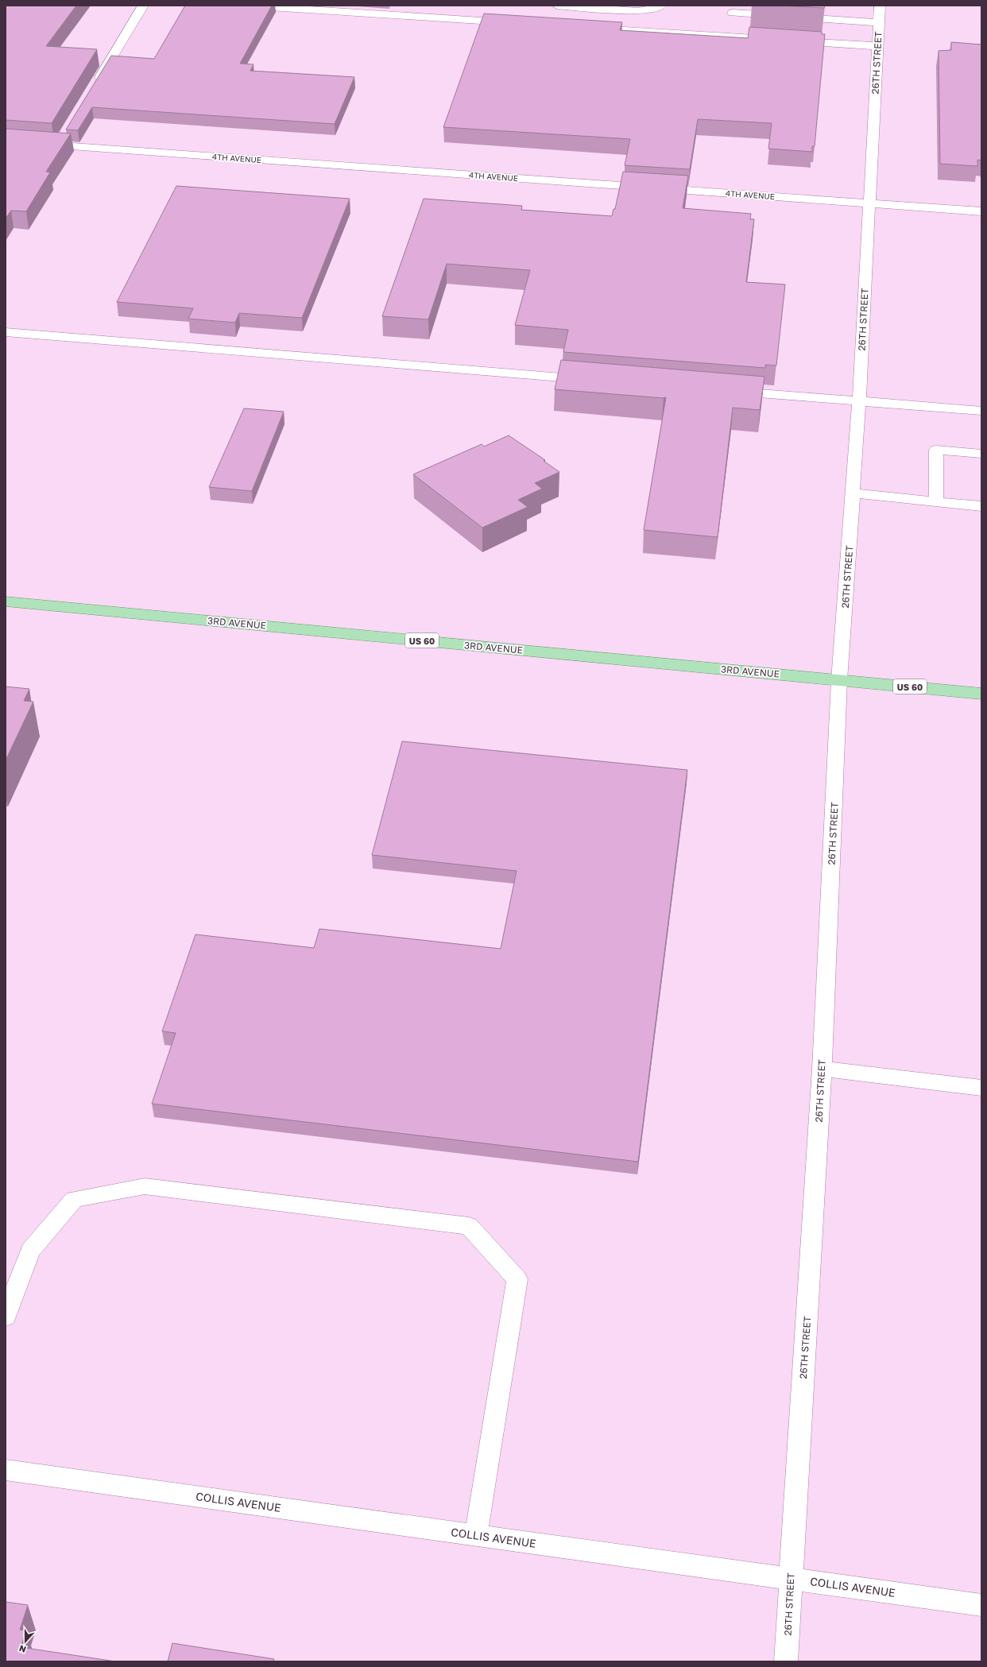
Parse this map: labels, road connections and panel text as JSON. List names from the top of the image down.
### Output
{
  "streets": {
    "main road": ["3RD AVENUE", "US 60"],
    "street": ["26TH STREET", "4TH AVENUE", "COLLIS AVENUE"]
  },
  "crossings": [
    ["26TH STREET", "4TH AVENUE"],
    ["26TH STREET", "3RD AVENUE"],
    ["26TH STREET", "COLLIS AVENUE"]
  ],
  "north": "bottom"
}
